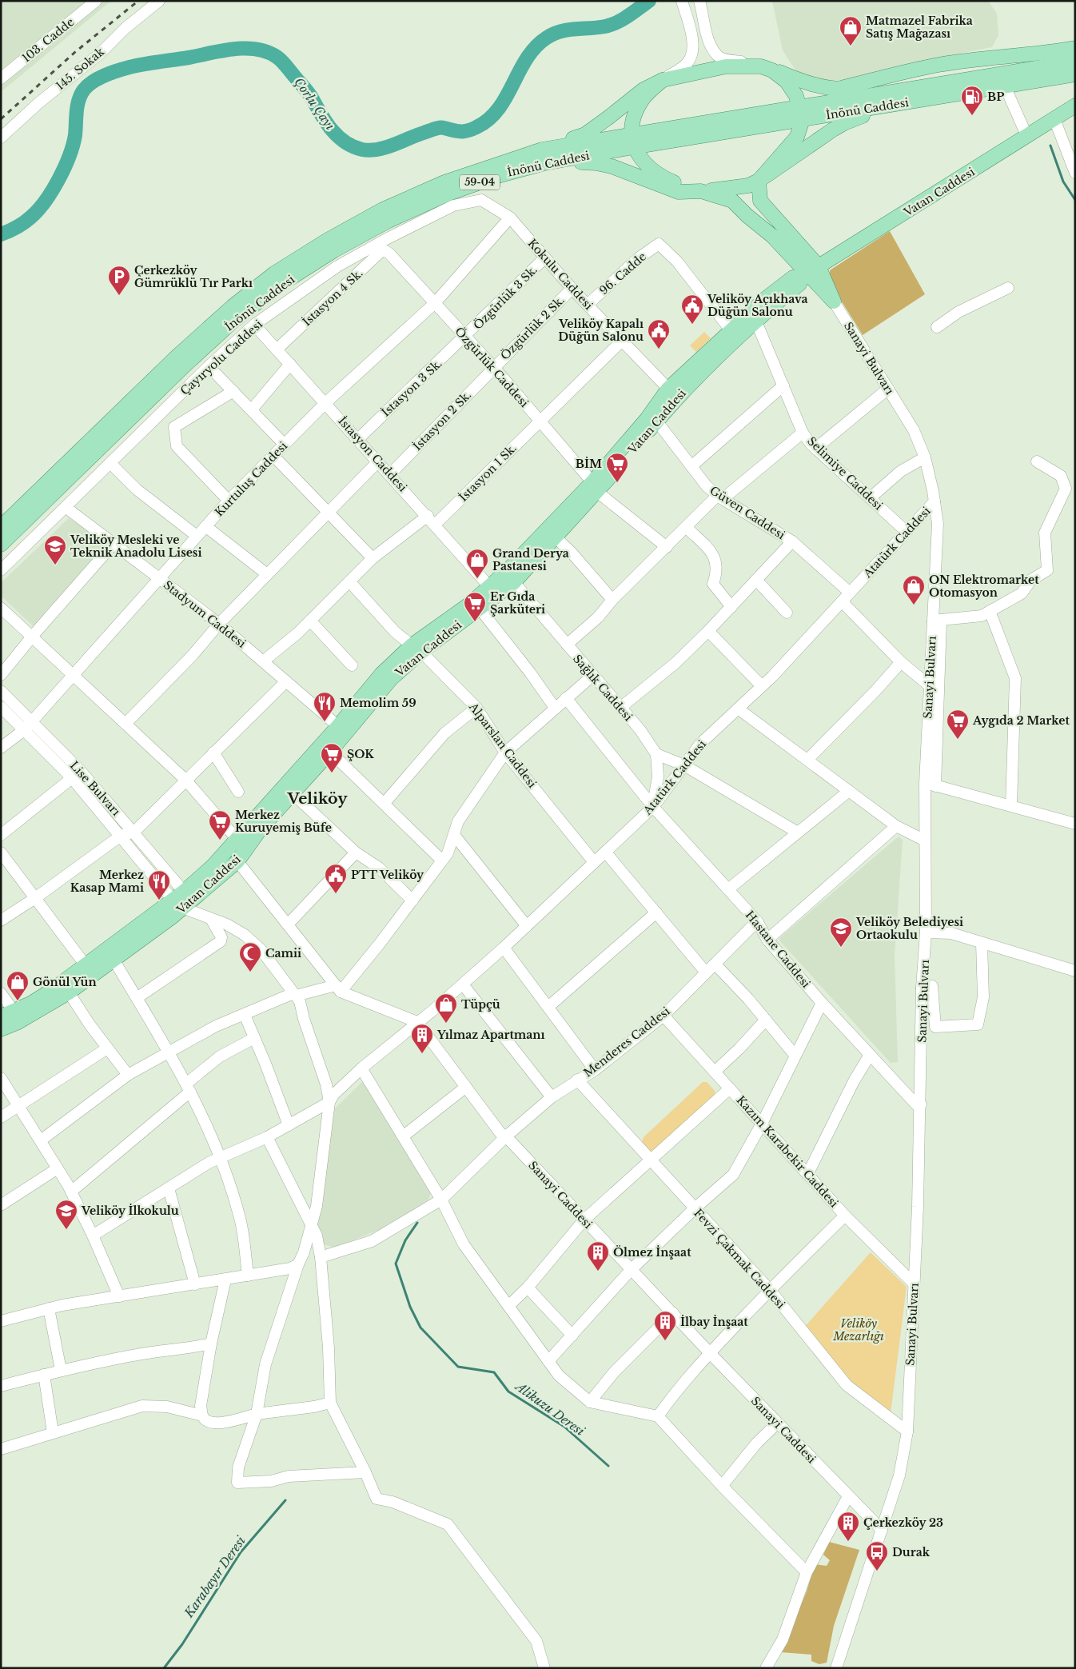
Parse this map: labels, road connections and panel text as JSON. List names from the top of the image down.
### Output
{
  "streets": {
    "main road": ["İnönü Caddesi", "59-04", "Vatan Caddesi"],
    "street": [
      "103. Cadde",
      "145. Sokak",
      "96. Cadde",
      "Kokulu Caddesi",
      "İstasyon 4 Sk.",
      "Özgürlük 3 Sk.",
      "Özgürlük 2 Sk.",
      "Çayıryolu Caddesi",
      "Sanayi Bulvarı",
      "Özgürlük Caddesi",
      "İstasyon 3 Sk.",
      "İstasyon 2 Sk.",
      "İstasyon Caddesi",
      "İstasyon 1 Sk.",
      "Selimiye Caddesi",
      "Kurtuluş Caddesi",
      "Güven Caddesi",
      "Atatürk Caddesi",
      "Stadyum Caddesi",
      "Sağlık Caddesi",
      "Alparslan Caddesi",
      "Lise Bulvarı",
      "Hastane Caddesi",
      "Menderes Caddesi",
      "Kazım Karabekir Caddesi",
      "Sanayi Caddesi",
      "Fevzi Çakmak Caddesi"
    ]
  },
  "crossings": [
    ["İnönü Caddesi", "59-04"],
    ["Vatan Caddesi", "96. Cadde"],
    ["Vatan Caddesi", "Kokulu Caddesi"],
    ["Vatan Caddesi", "Özgürlük Caddesi"],
    ["Vatan Caddesi", "İstasyon Caddesi"],
    ["Vatan Caddesi", "Selimiye Caddesi"],
    ["Vatan Caddesi", "Güven Caddesi"],
    ["Vatan Caddesi", "Stadyum Caddesi"],
    ["Vatan Caddesi", "Sağlık Caddesi"],
    ["Vatan Caddesi", "Alparslan Caddesi"],
    ["Vatan Caddesi", "Lise Bulvarı"],
    ["96. Cadde", "Kokulu Caddesi"],
    ["Kokulu Caddesi", "Özgürlük 3 Sk."],
    ["Kokulu Caddesi", "Özgürlük 2 Sk."],
    ["Kokulu Caddesi", "Çayıryolu Caddesi"],
    ["Kokulu Caddesi", "İstasyon 1 Sk."],
    ["Kokulu Caddesi", "Kurtuluş Caddesi"],
    ["İstasyon 4 Sk.", "Özgürlük Caddesi"],
    ["İstasyon 4 Sk.", "İstasyon Caddesi"],
    ["Özgürlük 3 Sk.", "Özgürlük Caddesi"],
    ["Özgürlük 3 Sk.", "İstasyon 3 Sk."],
    ["Özgürlük 2 Sk.", "Özgürlük Caddesi"],
    ["Özgürlük 2 Sk.", "İstasyon 2 Sk."],
    ["Çayıryolu Caddesi", "İstasyon Caddesi"],
    ["Çayıryolu Caddesi", "Stadyum Caddesi"],
    ["Sanayi Bulvarı", "Atatürk Caddesi"],
    ["Sanayi Bulvarı", "Hastane Caddesi"],
    ["Sanayi Bulvarı", "Kazım Karabekir Caddesi"],
    ["Sanayi Bulvarı", "Sanayi Caddesi"],
    ["Sanayi Bulvarı", "Fevzi Çakmak Caddesi"],
    ["Özgürlük Caddesi", "İstasyon 3 Sk."],
    ["Özgürlük Caddesi", "İstasyon 2 Sk."],
    ["Özgürlük Caddesi", "İstasyon 1 Sk."],
    ["Özgürlük Caddesi", "Kurtuluş Caddesi"],
    ["İstasyon 3 Sk.", "İstasyon Caddesi"],
    ["İstasyon 2 Sk.", "İstasyon Caddesi"],
    ["İstasyon Caddesi", "İstasyon 1 Sk."],
    ["İstasyon Caddesi", "Kurtuluş Caddesi"],
    ["İstasyon Caddesi", "Sağlık Caddesi"],
    ["Selimiye Caddesi", "Atatürk Caddesi"],
    ["Kurtuluş Caddesi", "Stadyum Caddesi"],
    ["Kurtuluş Caddesi", "Lise Bulvarı"],
    ["Güven Caddesi", "Atatürk Caddesi"],
    ["Atatürk Caddesi", "Sağlık Caddesi"],
    ["Atatürk Caddesi", "Alparslan Caddesi"],
    ["Atatürk Caddesi", "Hastane Caddesi"],
    ["Atatürk Caddesi", "Sanayi Caddesi"],
    ["Sağlık Caddesi", "Hastane Caddesi"],
    ["Hastane Caddesi", "Menderes Caddesi"],
    ["Menderes Caddesi", "Kazım Karabekir Caddesi"],
    ["Menderes Caddesi", "Sanayi Caddesi"],
    ["Menderes Caddesi", "Fevzi Çakmak Caddesi"]
  ],
  "districts": ["Veliköy"],
  "water": ["Çorlu Çayı", "Alikuzu Deresi", "Karabayır Deresi"],
  "parks": ["Veliköy Mezarlığı"],
  "places": {
    "shop": [
      "Matmazel Fabrika Satış Mağazası",
      "Grand Derya Pastanesi",
      "ON Elektromarket Otomasyon",
      "Gönül Yün",
      "Tüpçü"
    ],
    "fuel station": ["BP"],
    "parking": ["Çerkezköy Gümrüklü Tır Parkı"],
    "public building": ["Veliköy Açıkhava Düğün Salonu", "Veliköy Kapalı Düğün Salonu", "PTT Veliköy"],
    "supermarket": [
      "BİM",
      "Er Gıda Şarküteri",
      "Aygıda 2 Market",
      "ŞOK",
      "Merkez Kuruyemiş Büfe"
    ],
    "school or university": ["Veliköy Mesleki ve Teknik Anadolu Lisesi", "Veliköy Belediyesi Ortaokulu", "Veliköy İlkokulu"],
    "restaurant": ["Memolim 59", "Merkez Kasap Mami"],
    "mosque": ["Camii"],
    "building": [
      "Yılmaz Apartmanı",
      "Ölmez İnşaat",
      "İlbay İnşaat",
      "Çerkezköy 23"
    ],
    "bus stop": ["Durak"]
  }
}
